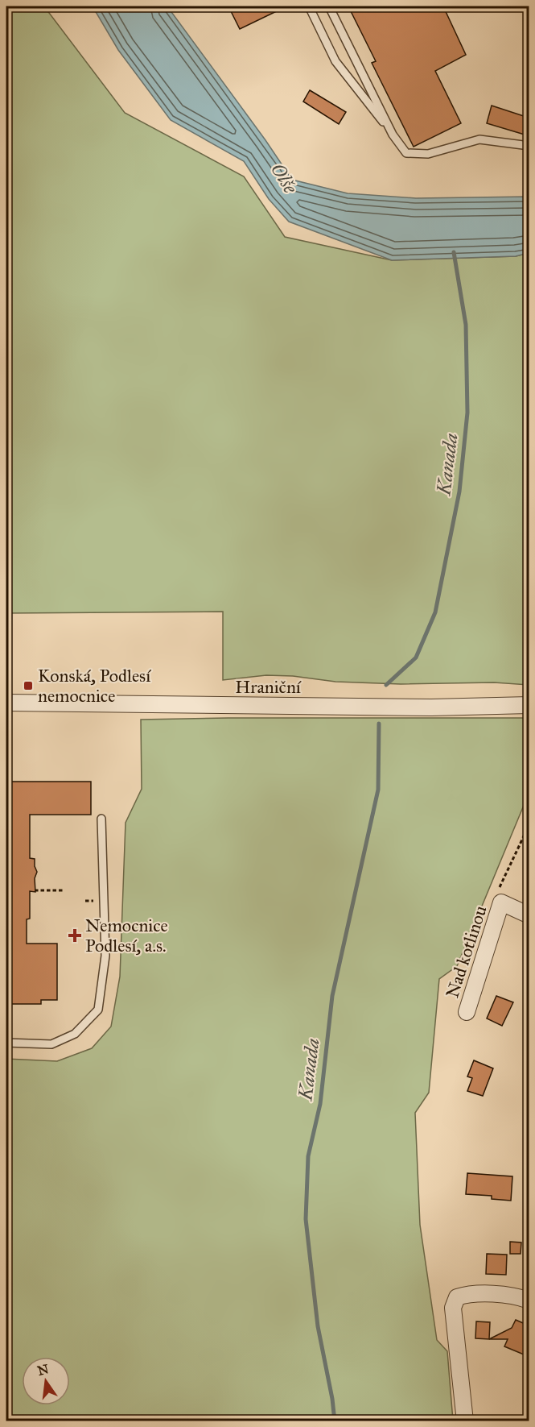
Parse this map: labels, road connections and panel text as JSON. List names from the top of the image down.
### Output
{
  "streets": {
    "street": ["Hraniční", "Nad kotlinou"]
  },
  "water": ["Olše", "Kanada"],
  "places": {
    "transit": ["Konská, Podlesí nemocnice"],
    "health": ["Nemocnice Podlesí, a.s."]
  },
  "north": "top"
}
